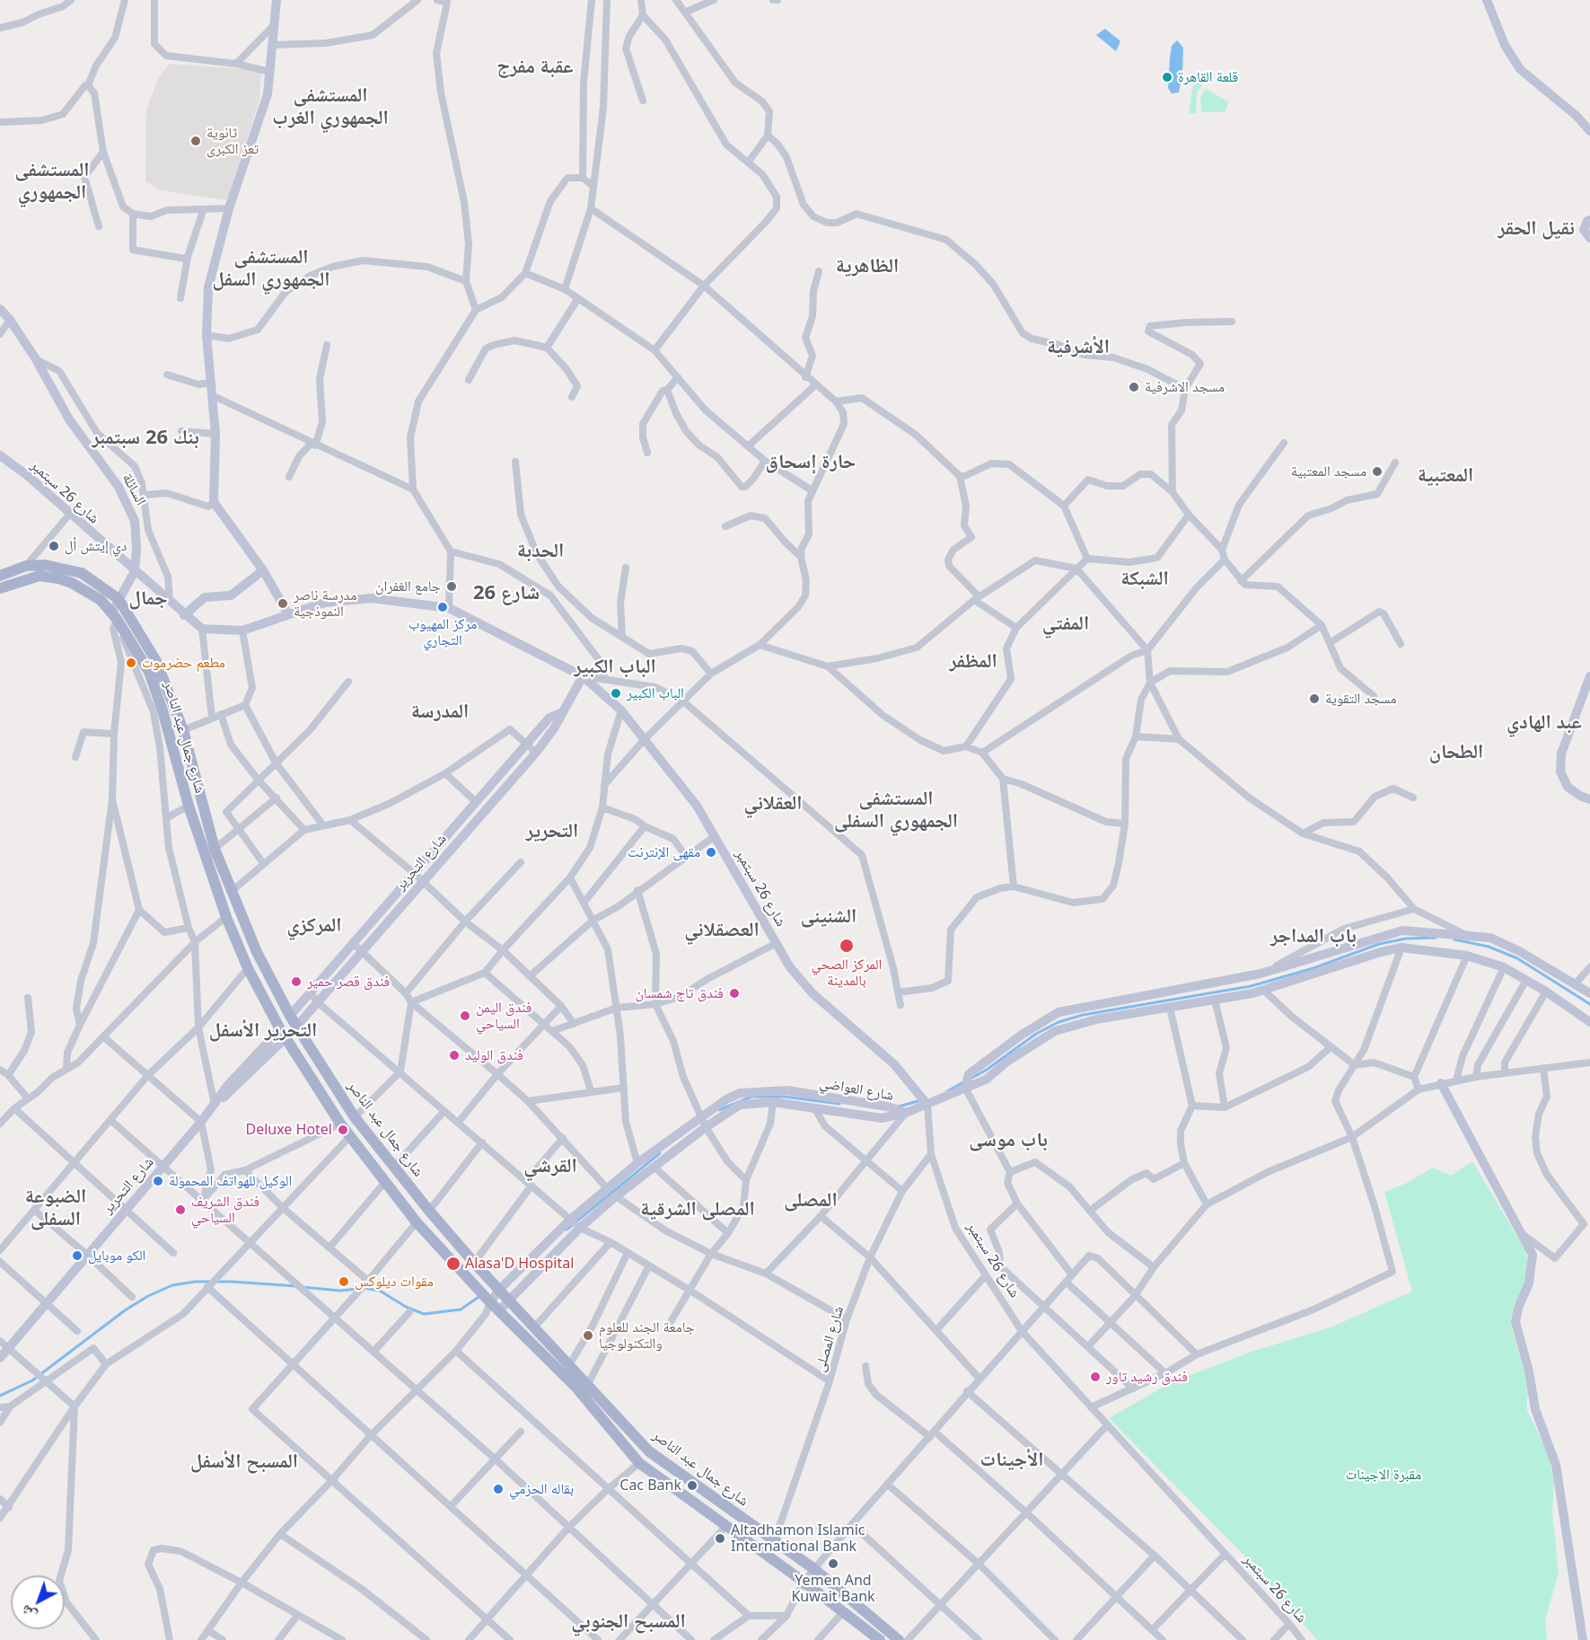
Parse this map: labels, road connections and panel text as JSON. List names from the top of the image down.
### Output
{
  "streets": {
    "main road": [
      "السائلة",
      "شارع 26 سبتمبر",
      "شارع جمال عبد الناصر",
      "شارع التحرير",
      "شارع العواضي"
    ],
    "street": ["شارع المصلى"]
  },
  "crossings": [
    ["السائلة", "شارع 26 سبتمبر"],
    ["السائلة", "شارع جمال عبد الناصر"],
    ["شارع 26 سبتمبر", "شارع التحرير"],
    ["شارع 26 سبتمبر", "شارع المصلى"],
    ["شارع جمال عبد الناصر", "شارع التحرير"],
    ["شارع جمال عبد الناصر", "شارع العواضي"],
    ["شارع جمال عبد الناصر", "شارع المصلى"]
  ],
  "districts": [
    "عقبة مفرج",
    "المستشفى الجمهوري الغرب",
    "المستشفى الجمهوري",
    "نقيل الحقر",
    "المستشفى الجمهوري السفل",
    "الظاهرية",
    "الأشرفية",
    "بنك 26 سبتمبر",
    "حارة إسحاق",
    "المعتبية",
    "الحدبة",
    "الشبكة",
    "شارع 26",
    "جمال",
    "المفتي",
    "المظفر",
    "الباب الكبير",
    "المدرسة",
    "عبد الهادي",
    "الطحان",
    "المستشفى الجمهوري السفلى",
    "العقلاني",
    "التحرير",
    "الشنينى",
    "المركزي",
    "العصقلاني",
    "باب المداجر",
    "التحرير الأسفل",
    "باب موسى",
    "القرشي",
    "الضبوعة السفلى",
    "المصلى",
    "المصلى الشرقية",
    "الأجينات",
    "المسبح الأسفل",
    "المسبح الجنوبي"
  ],
  "parks": ["مقبرة الاجينات"],
  "places": [
    "قلعة القاهرة",
    "ثانوية تعز الكبرى",
    "مسجد الاشرفية",
    "مسجد المعتبية",
    "دي إيتش أل",
    "جامع الغفران",
    "مدرسة ناصر النموذجية",
    "مركز المهيوب التجاري",
    "مطعم حضرموت",
    "الباب الكبير",
    "مسجد التقوية",
    "مقهى الإنترنت",
    "المركز الصحي بالمدينة",
    "فندق قصر حمير",
    "فندق تاج شمسان",
    "فندق اليمن السياحي",
    "فندق الوليد",
    "Deluxe Hotel",
    "الوكيل للهواتف المحمولة",
    "فندق الشريف السياحي",
    "الكو موبايل",
    "Alasa'D Hospital",
    "مقوات ديلوكس",
    "جامعة الجند للعلوم والتكنولوجيا",
    "فندق رشيد تاور",
    "Cac Bank",
    "بقاله الحزمي",
    "Altadhamon Islamic International Bank",
    "Yemen And Kuwait Bank"
  ],
  "north": "bottom left"
}
